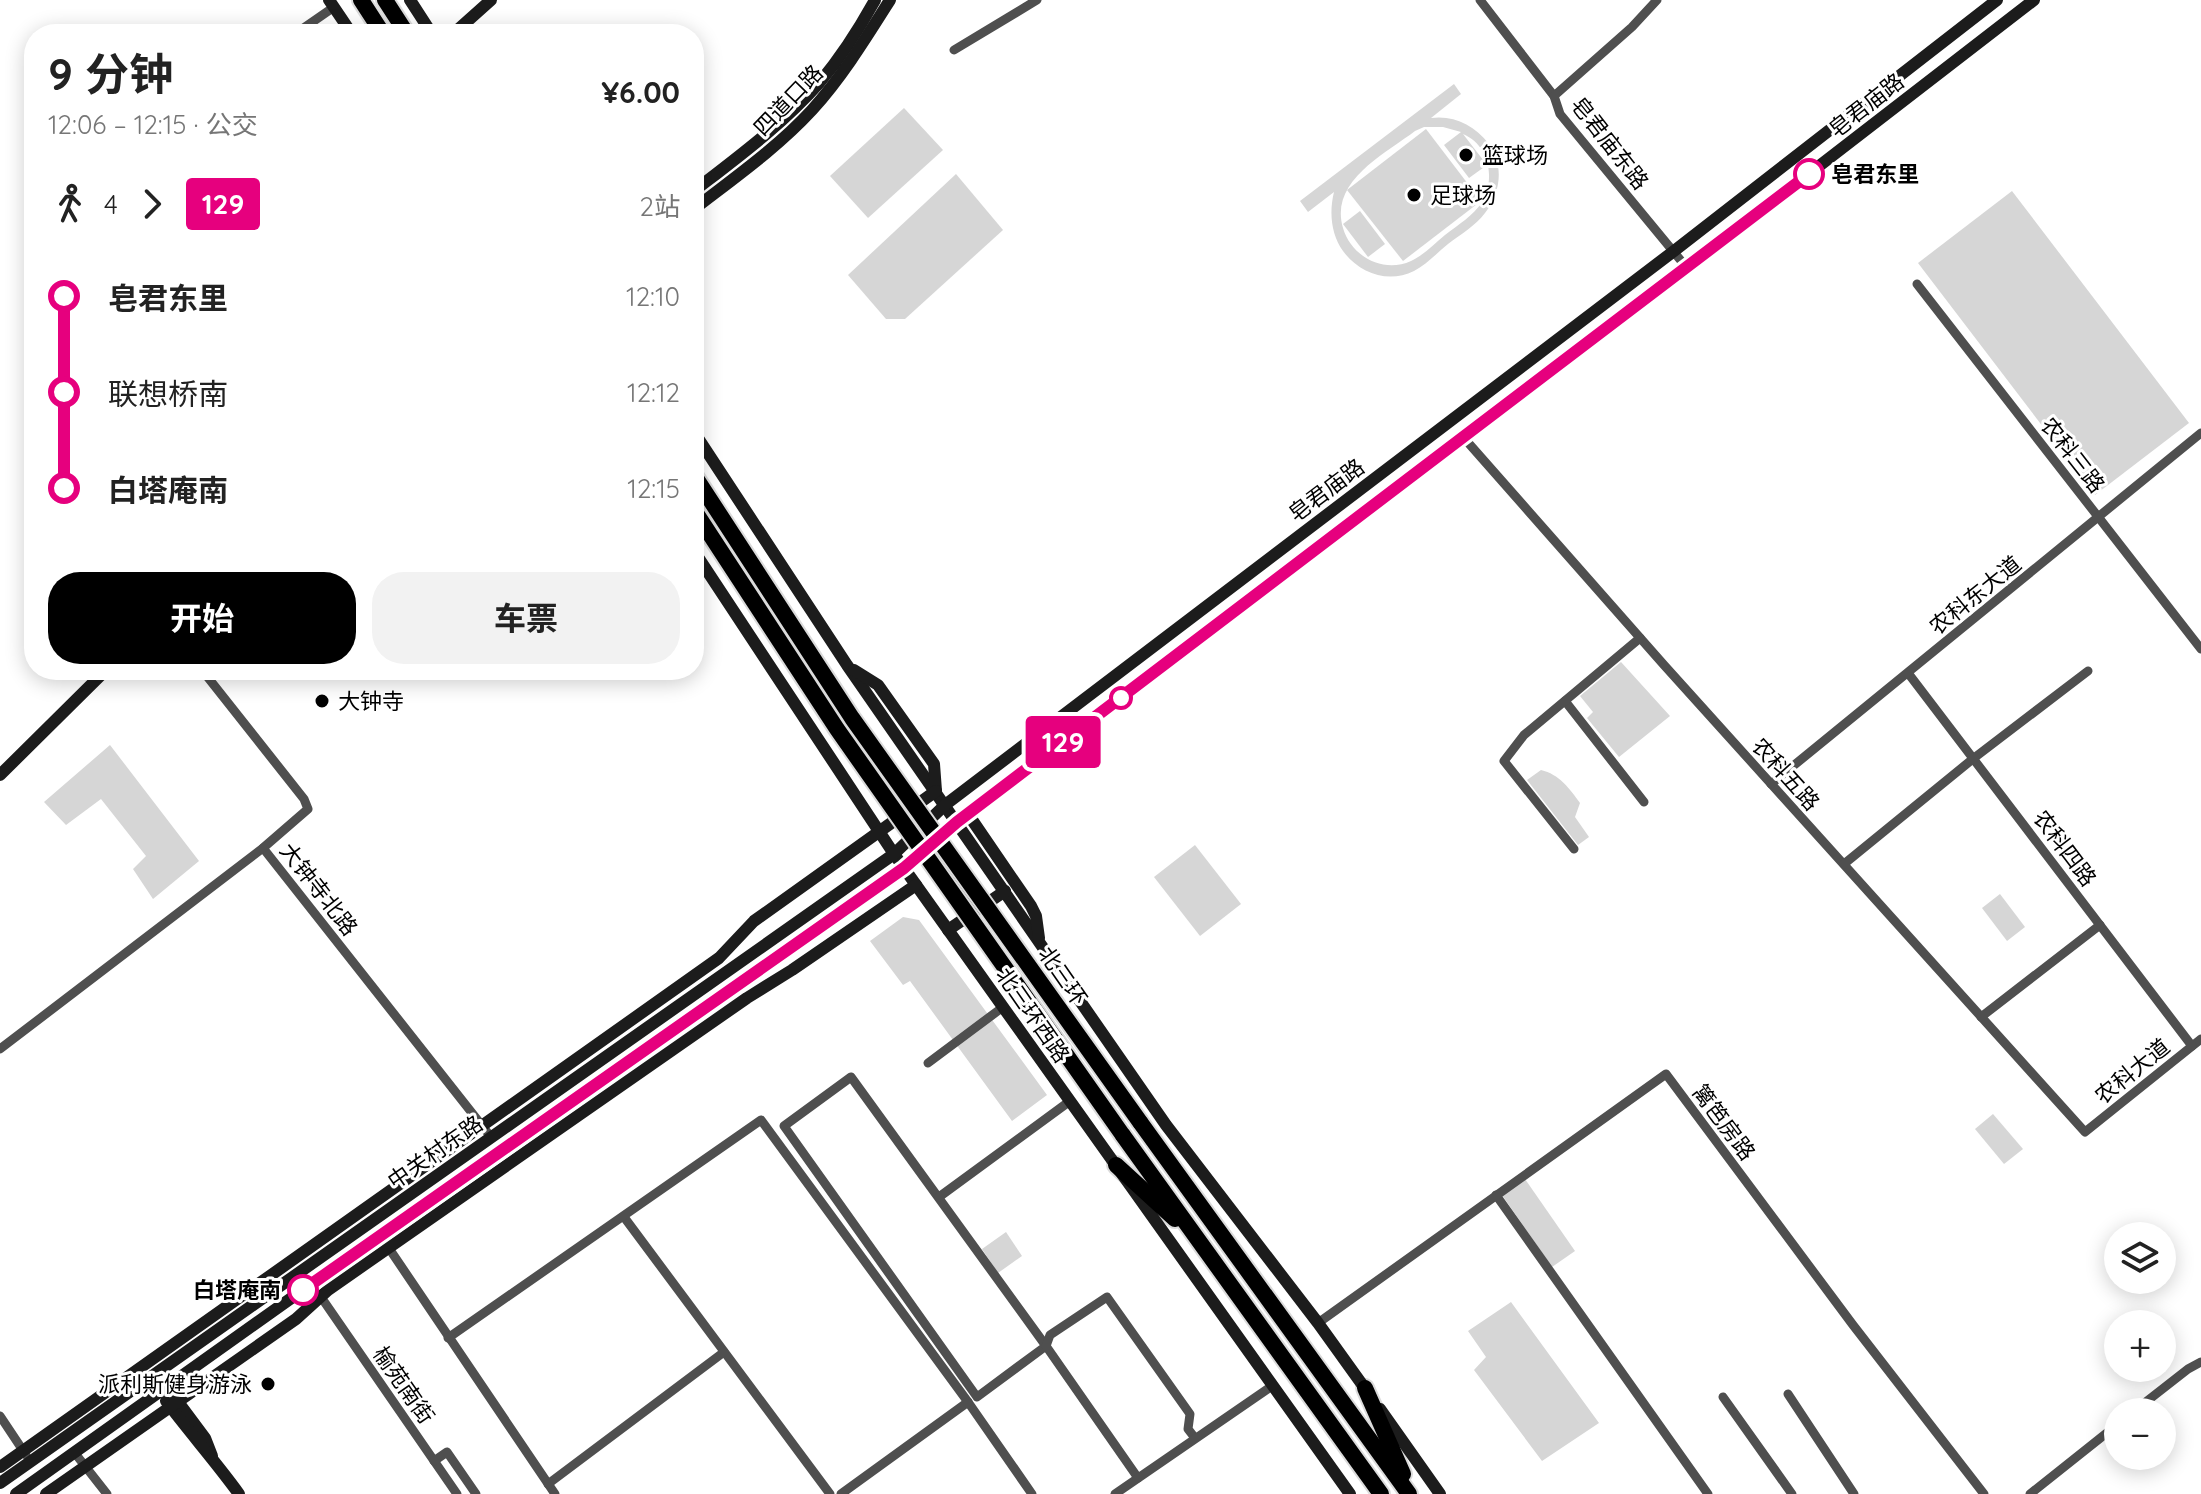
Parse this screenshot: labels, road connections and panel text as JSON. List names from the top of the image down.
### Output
{
  "streets": {
    "highway": ["北三环"],
    "street": [
      "四道口路",
      "皂君庙路",
      "皂君庙东路",
      "农科三路",
      "农科东大道",
      "农科五路",
      "农科四路",
      "大钟寺北路",
      "北三环西路",
      "农科大道",
      "篱笆房路",
      "中关村东路",
      "榆苑南街"
    ]
  },
  "crossings": [
    ["皂君庙路", "皂君庙东路"],
    ["皂君庙路", "农科五路"],
    ["皂君庙路", "中关村东路"],
    ["农科三路", "农科东大道"],
    ["农科东大道", "农科五路"],
    ["农科东大道", "农科四路"],
    ["农科五路", "农科大道"],
    ["农科四路", "农科大道"],
    ["大钟寺北路", "中关村东路"],
    ["北三环西路", "中关村东路"]
  ],
  "places": [
    "篮球场",
    "皂君东里",
    "足球场",
    "大钟寺",
    "白塔庵南",
    "派利斯健身游泳"
  ],
  "lines": ["bus line 129"],
  "page": {
    "on_map": "129",
    "heading": ["9 分钟", "12:06 – 12:15 · 公交", "¥6.00"],
    "legs": ["4", "129", "2站"],
    "list": [
      {
        "name": "皂君东里",
        "value": "12:10"
      },
      {
        "name": "联想桥南",
        "value": "12:12"
      },
      {
        "name": "白塔庵南",
        "value": "12:15"
      }
    ],
    "buttons": ["开始", "车票"],
    "map_buttons": ["+", "−"]
  }
}
